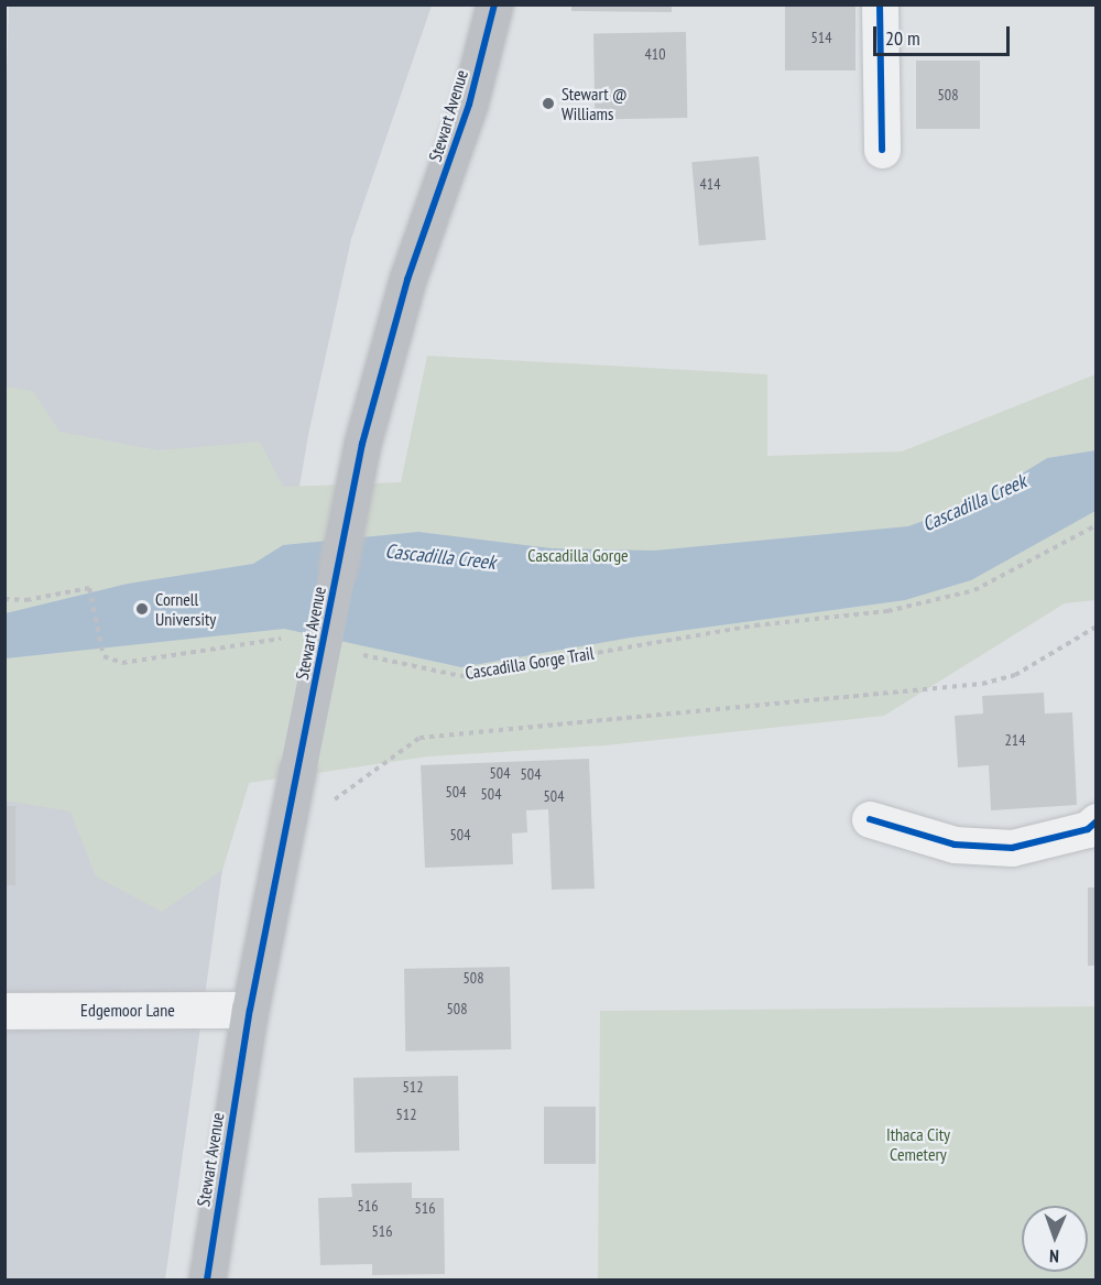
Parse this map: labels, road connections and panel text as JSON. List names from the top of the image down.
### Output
{
  "streets": {
    "street": ["Stewart Avenue", "Edgemoor Lane"],
    "path": ["Cascadilla Gorge Trail"]
  },
  "crossings": [
    ["Stewart Avenue", "Edgemoor Lane"]
  ],
  "water": ["Cascadilla Creek"],
  "parks": ["Cascadilla Gorge", "Ithaca City Cemetery"],
  "places": ["Stewart @ Williams", "Cornell University"],
  "house_numbers": [
    "514",
    "410",
    "508",
    "414",
    "214",
    "504",
    "504",
    "504",
    "504",
    "504",
    "504",
    "508",
    "508",
    "512",
    "512",
    "516",
    "516",
    "516"
  ],
  "scale_bar": "20 m",
  "north": "bottom"
}
